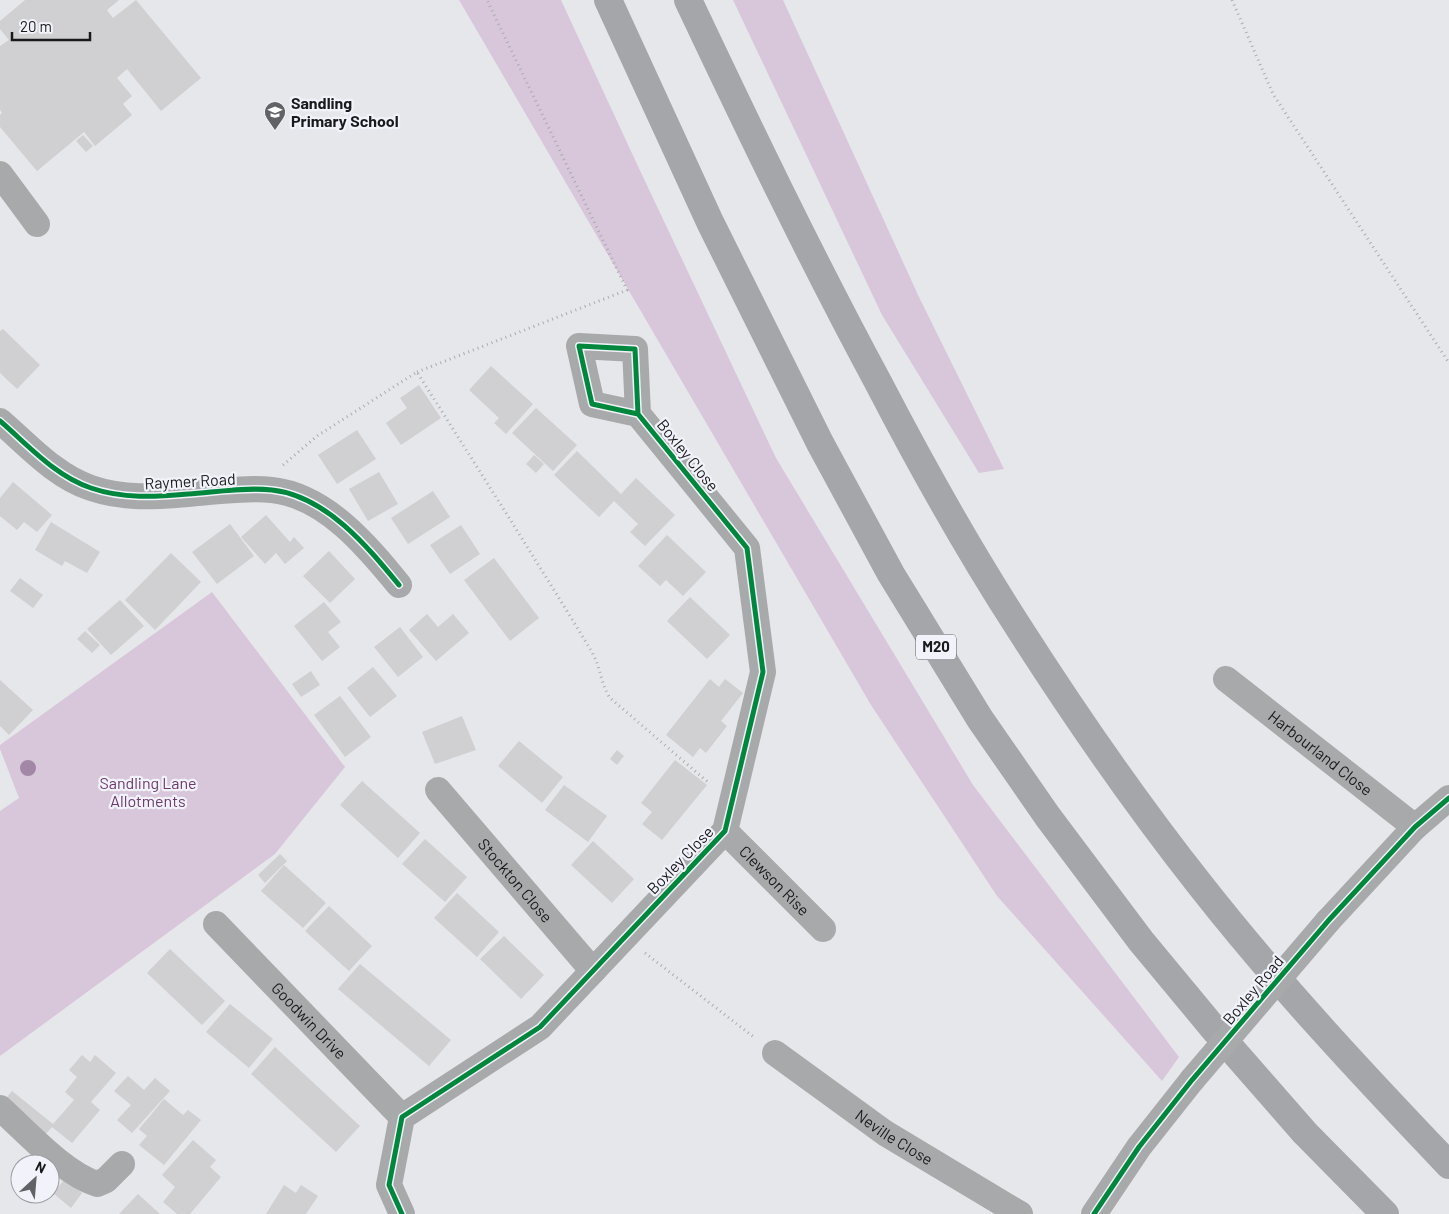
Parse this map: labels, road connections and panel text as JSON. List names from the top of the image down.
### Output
{
  "streets": {
    "highway": ["M20"],
    "street": [
      "Boxley Close",
      "Raymer Road",
      "Harbourland Close",
      "Stockton Close",
      "Clewson Rise",
      "Boxley Road",
      "Goodwin Drive",
      "Neville Close"
    ]
  },
  "crossings": [
    ["Boxley Close", "Stockton Close"],
    ["Boxley Close", "Clewson Rise"],
    ["Boxley Close", "Goodwin Drive"],
    ["Harbourland Close", "Boxley Road"]
  ],
  "parks": ["Sandling Lane Allotments"],
  "places": {
    "school or university": ["Sandling Primary School"]
  },
  "scale_bar": "20 m",
  "north": "top right"
}
